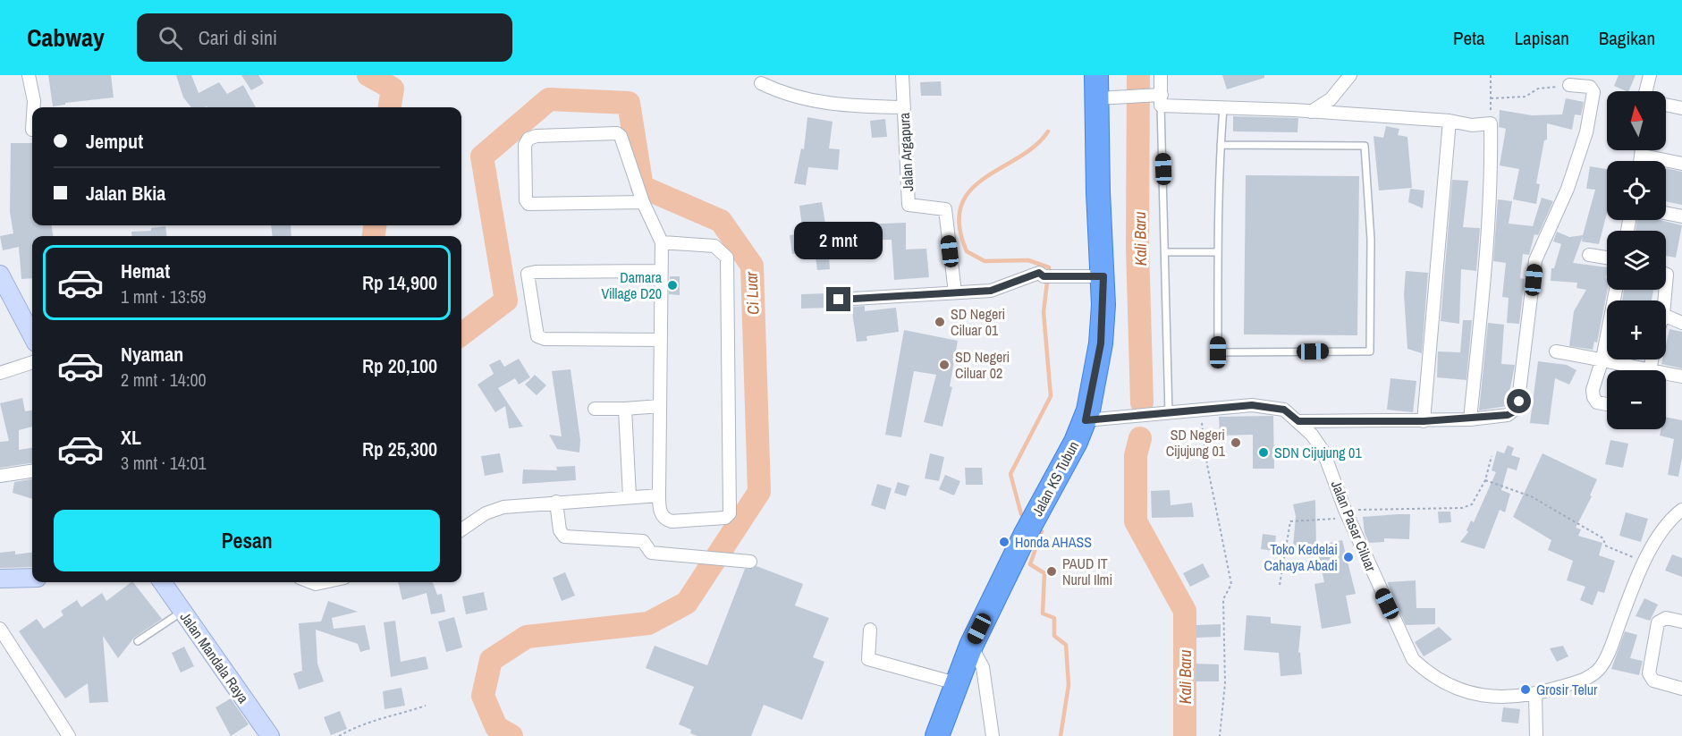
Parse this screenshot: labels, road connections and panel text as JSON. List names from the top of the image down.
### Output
{
  "streets": {
    "highway": ["Jalan KS Tubun"],
    "street": ["Jalan Argapura", "Jalan Pasar Ciluar", "Jalan Mandala Raya"]
  },
  "crossings": [
    ["Jalan KS Tubun", "Jalan Pasar Ciluar"]
  ],
  "water": ["Kali Baru", "Ci Luar"],
  "places": [
    "Damara Village D20",
    "SD Negeri Ciluar 01",
    "SD Negeri Ciluar 02",
    "SD Negeri Cijujung 01",
    "SDN Cijujung 01",
    "Honda AHASS",
    "Toko Kedelai Cahaya Abadi",
    "PAUD IT Nurul Ilmi",
    "Grosir Telur"
  ],
  "north": "top",
  "page": {
    "header": "Cabway",
    "search": "Cari di sini",
    "nav": ["Peta", "Lapisan", "Bagikan"],
    "map_buttons": ["+", "−"],
    "banner": ["Jemput", "Jalan Bkia"],
    "bubble": "2 mnt",
    "list": [
      {
        "name": "Hemat",
        "note": "1 mnt · 13:59",
        "value": "Rp 14,900"
      },
      {
        "name": "Nyaman",
        "note": "2 mnt · 14:00",
        "value": "Rp 20,100"
      },
      {
        "name": "XL",
        "note": "3 mnt · 14:01",
        "value": "Rp 25,300"
      }
    ],
    "buttons": "Pesan"
  }
}
